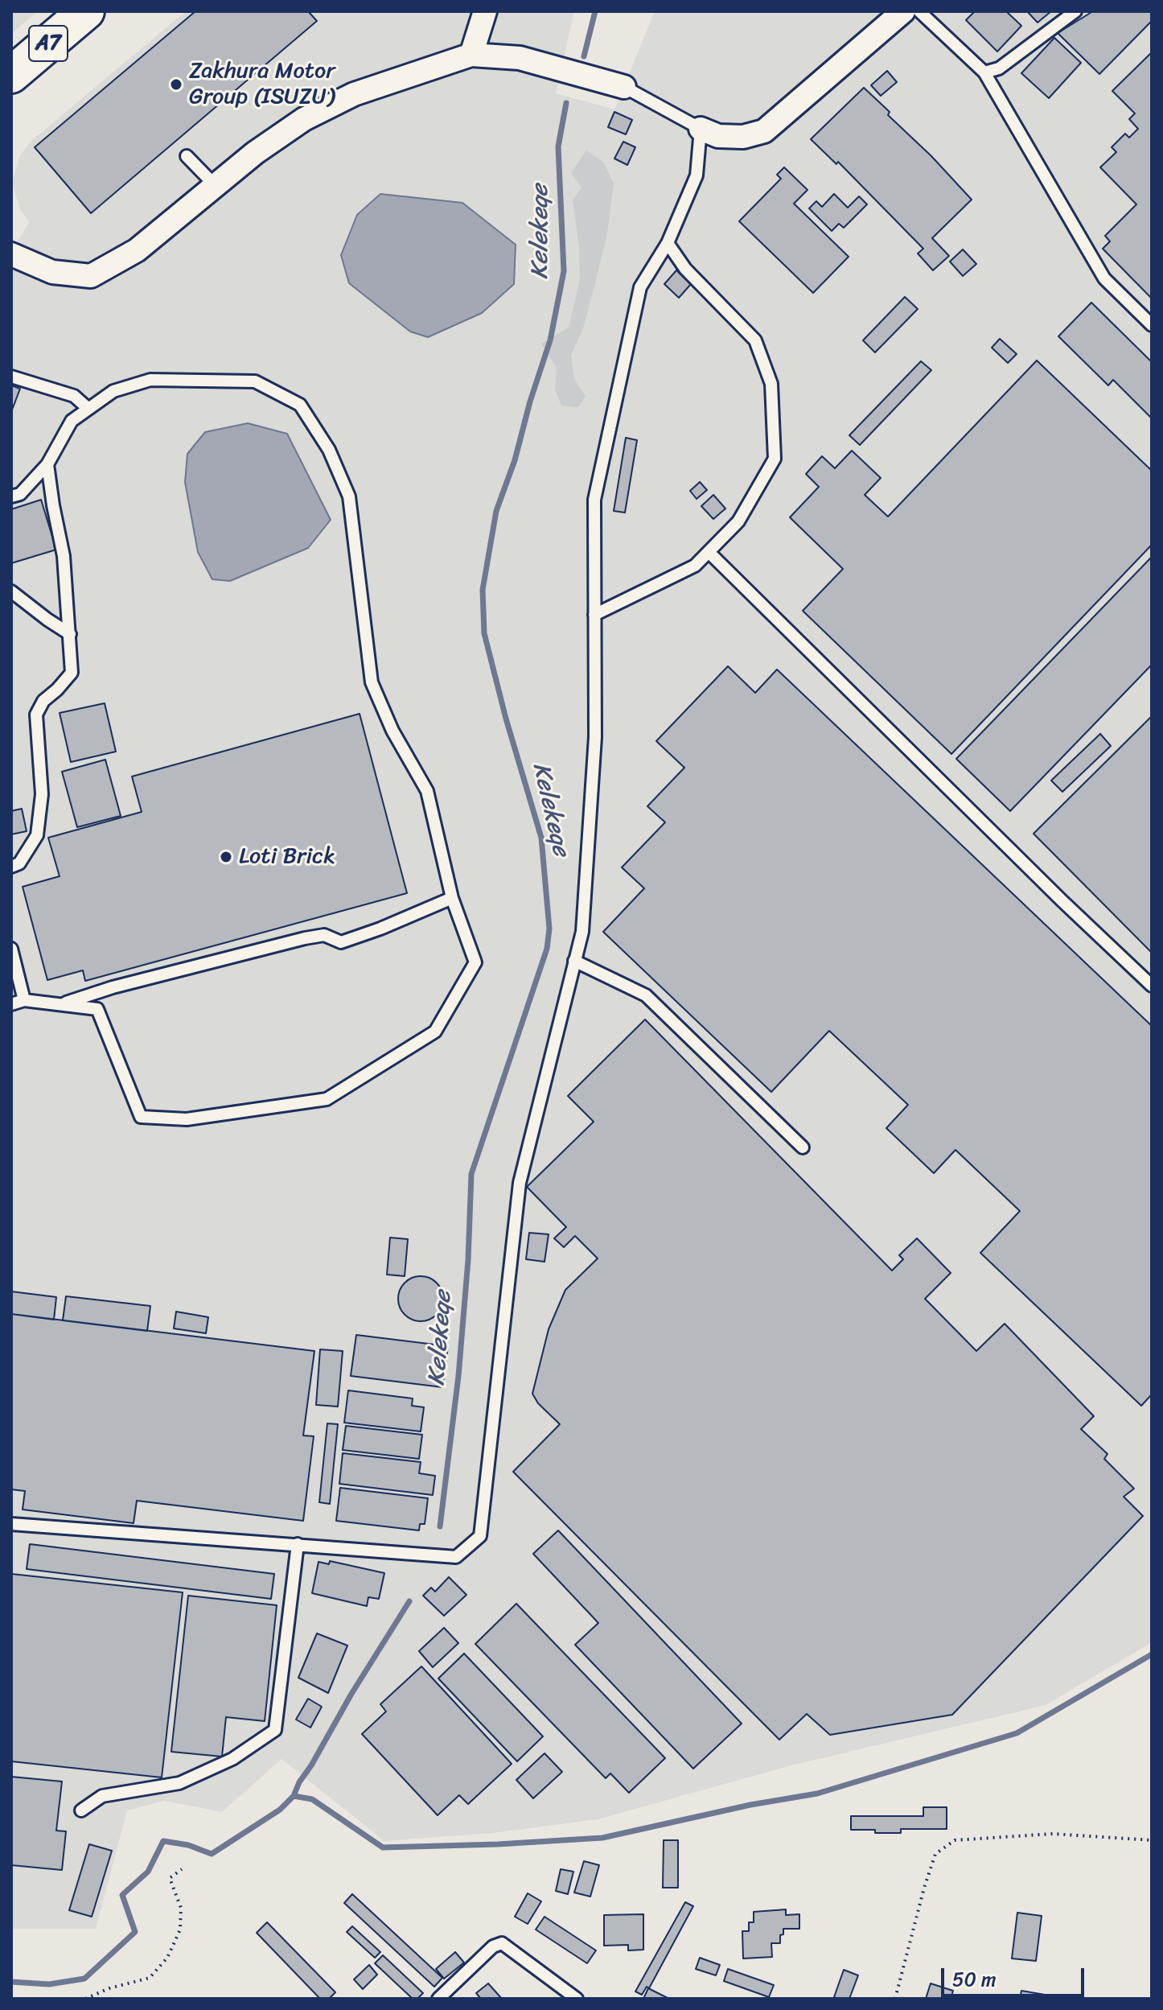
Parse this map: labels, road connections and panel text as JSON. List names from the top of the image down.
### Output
{
  "streets": {
    "main road": ["A7"]
  },
  "water": ["Kelekeqe"],
  "places": ["Zakhura Motor Group (ISUZU)", "Loti Brick"],
  "scale_bar": "50 m"
}
